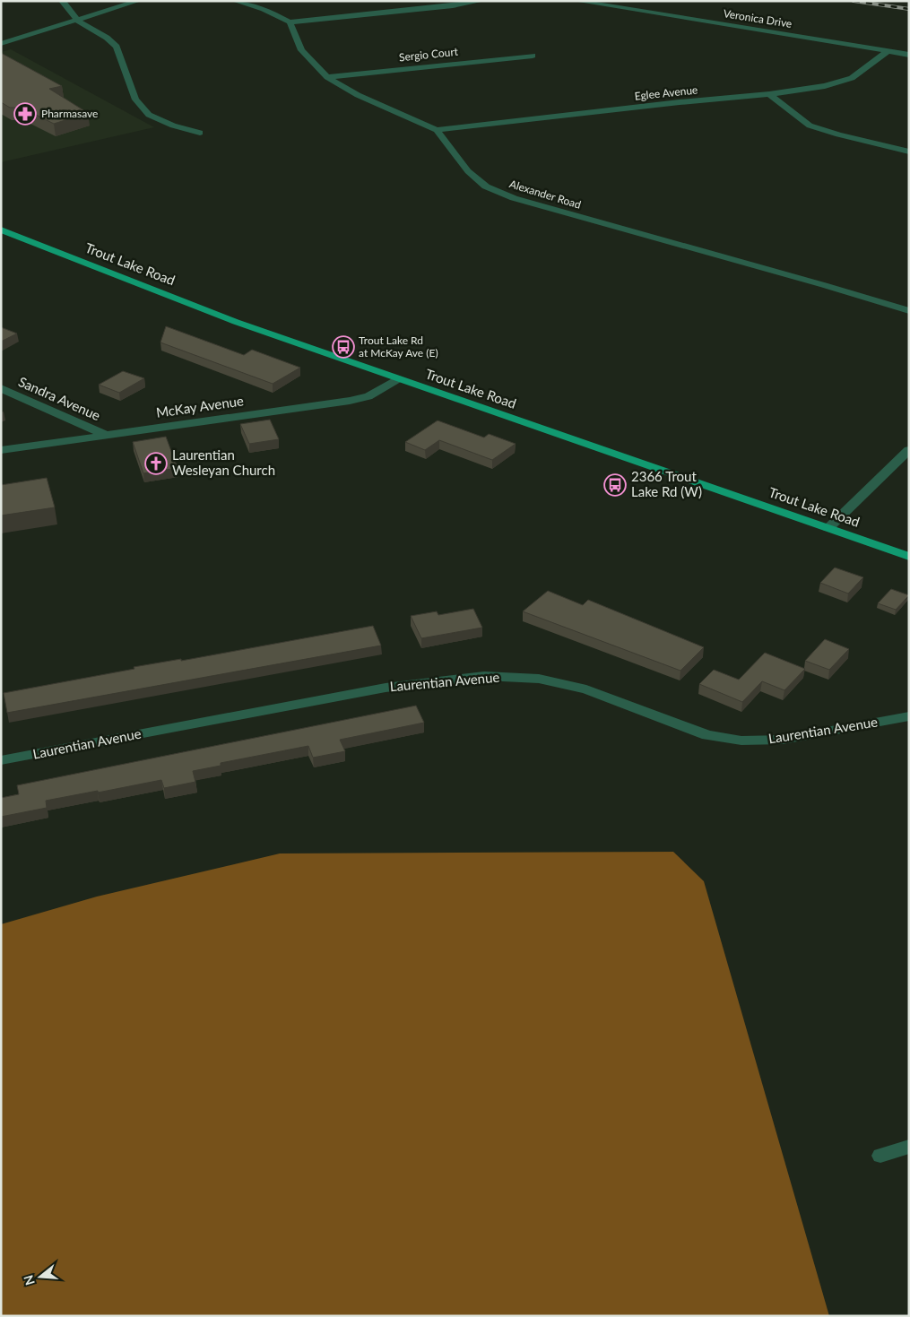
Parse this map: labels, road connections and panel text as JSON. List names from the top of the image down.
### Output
{
  "streets": {
    "main road": ["Trout Lake Road"],
    "street": [
      "Veronica Drive",
      "Sergio Court",
      "Eglee Avenue",
      "Alexander Road",
      "Sandra Avenue",
      "McKay Avenue",
      "Laurentian Avenue"
    ]
  },
  "crossings": [
    ["Veronica Drive", "Eglee Avenue"],
    ["Sergio Court", "Alexander Road"],
    ["Eglee Avenue", "Alexander Road"],
    ["Trout Lake Road", "McKay Avenue"],
    ["Sandra Avenue", "McKay Avenue"]
  ],
  "places": {
    "pharmacy": ["Pharmasave"],
    "bus stop": ["Trout Lake Rd at McKay Ave (E)", "2366 Trout Lake Rd (W)"],
    "church": ["Laurentian Wesleyan Church"]
  },
  "north": "left"
}
